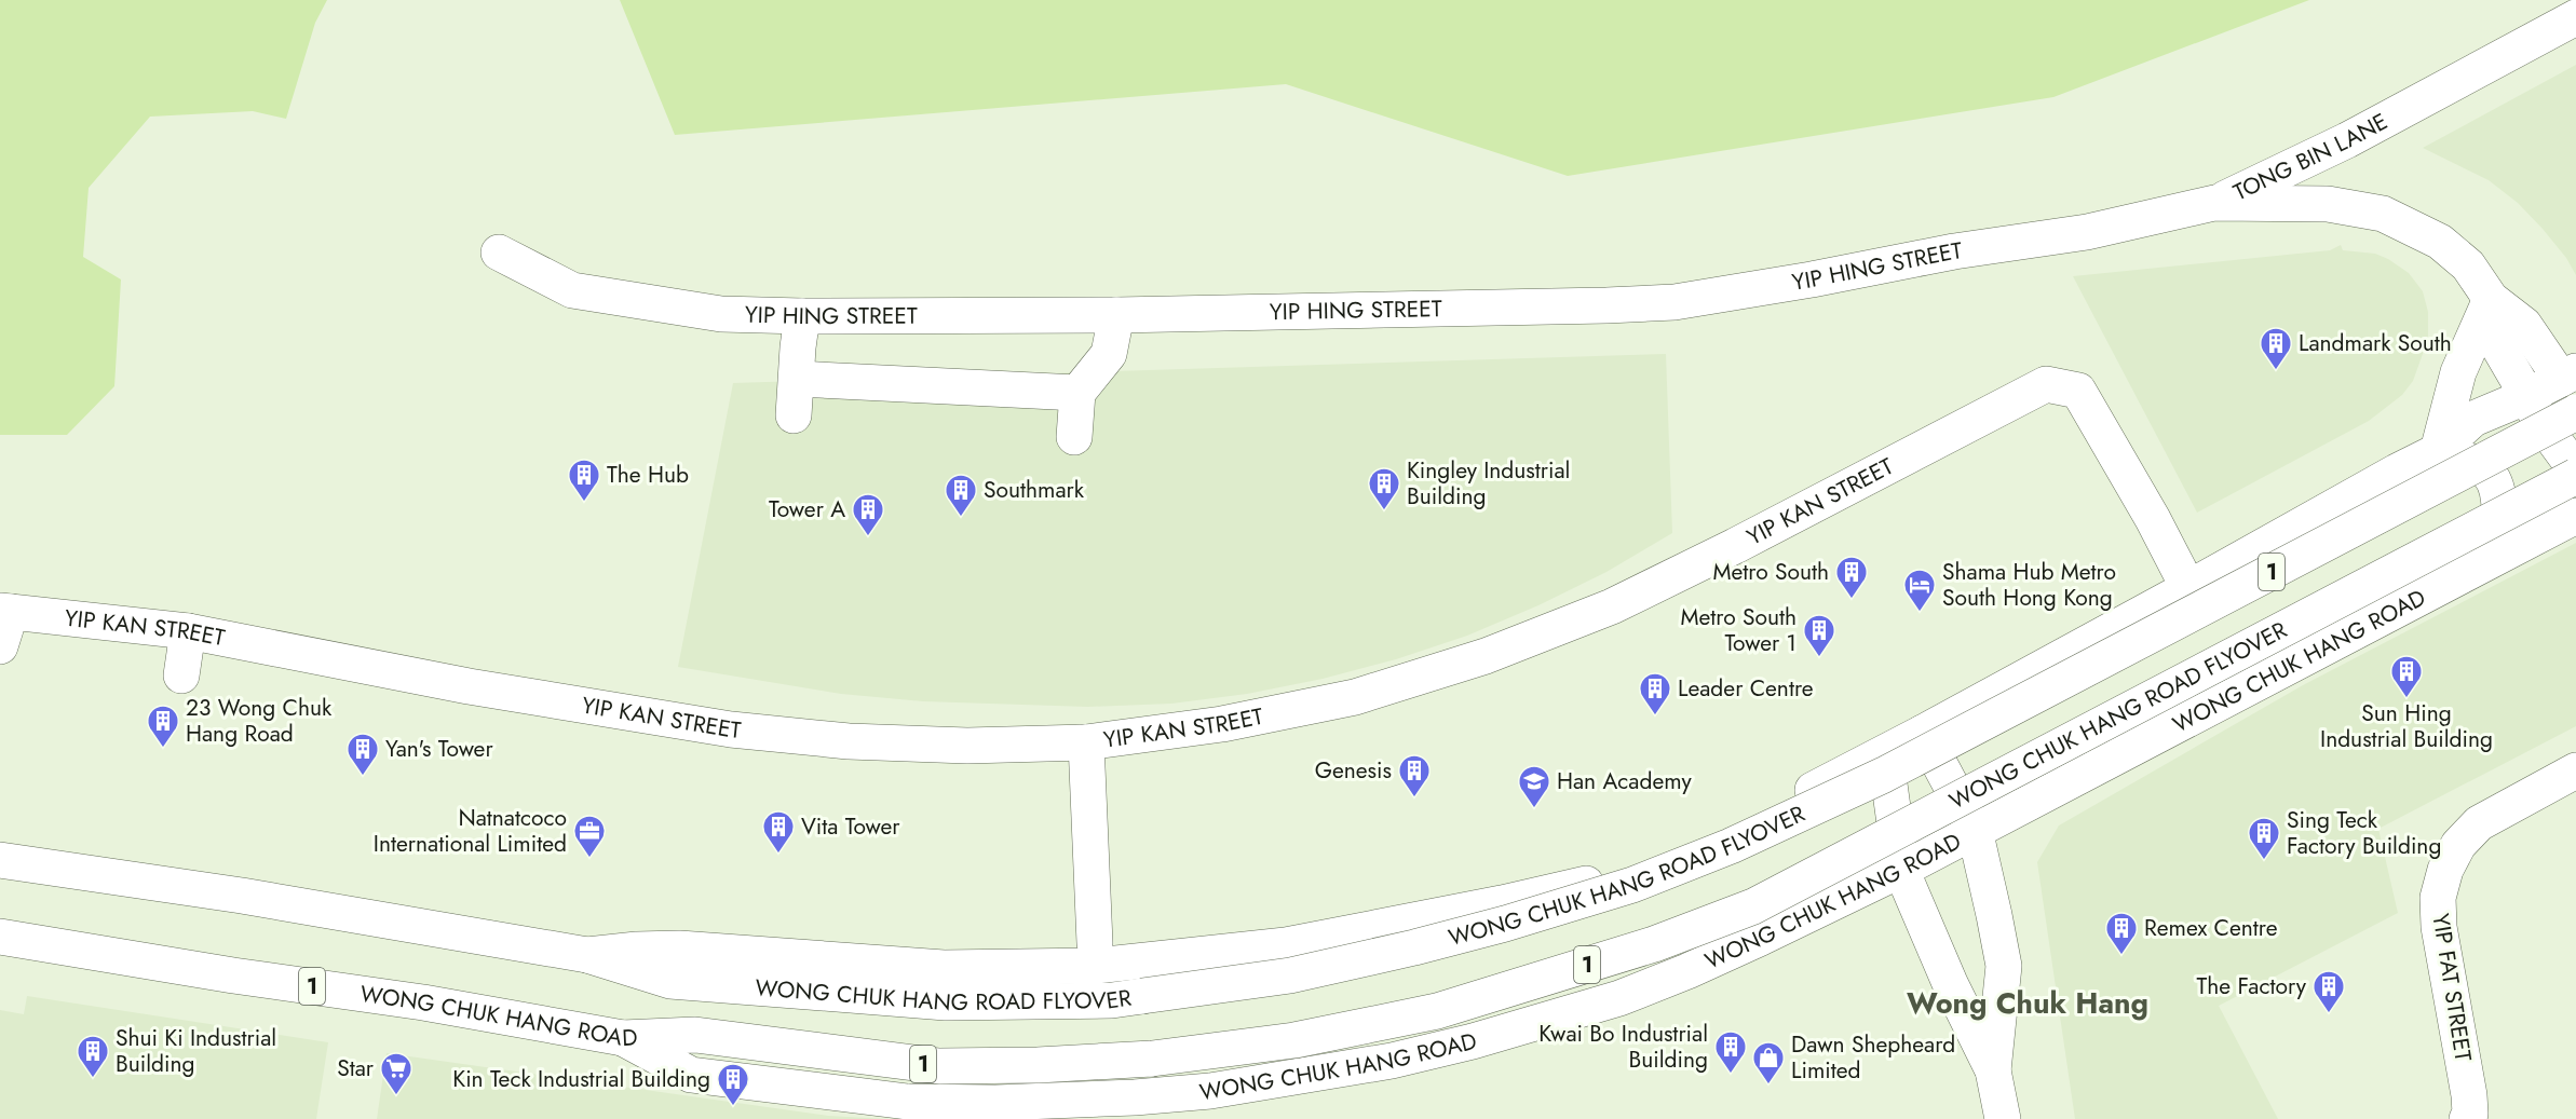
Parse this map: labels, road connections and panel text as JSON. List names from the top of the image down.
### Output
{
  "streets": {
    "main road": [
      "TONG BIN LANE",
      "YIP HING STREET",
      "YIP KAN STREET",
      "1",
      "WONG CHUK HANG ROAD",
      "WONG CHUK HANG ROAD FLYOVER",
      "YIP FAT STREET"
    ]
  },
  "crossings": [
    ["TONG BIN LANE", "YIP HING STREET"],
    ["TONG BIN LANE", "WONG CHUK HANG ROAD FLYOVER"],
    ["1", "WONG CHUK HANG ROAD FLYOVER"],
    ["WONG CHUK HANG ROAD", "WONG CHUK HANG ROAD FLYOVER"]
  ],
  "districts": ["Wong Chuk Hang"],
  "places": {
    "building": [
      "Landmark South",
      "The Hub",
      "Kingley Industrial Building",
      "Southmark",
      "Tower A",
      "Metro South",
      "Metro South Tower 1",
      "Sun Hing Industrial Building",
      "Leader Centre",
      "23 Wong Chuk Hang Road",
      "Yan's Tower",
      "Genesis",
      "Vita Tower",
      "Sing Teck Factory Building",
      "Remex Centre",
      "The Factory",
      "Kwai Bo Industrial Building",
      "Shui Ki Industrial Building",
      "Kin Teck Industrial Building"
    ],
    "hotel": ["Shama Hub Metro South Hong Kong"],
    "school or university": ["Han Academy"],
    "office": ["Natnatcoco International Limited"],
    "shop": ["Dawn Shepheard Limited"],
    "supermarket": ["Star"]
  }
}
